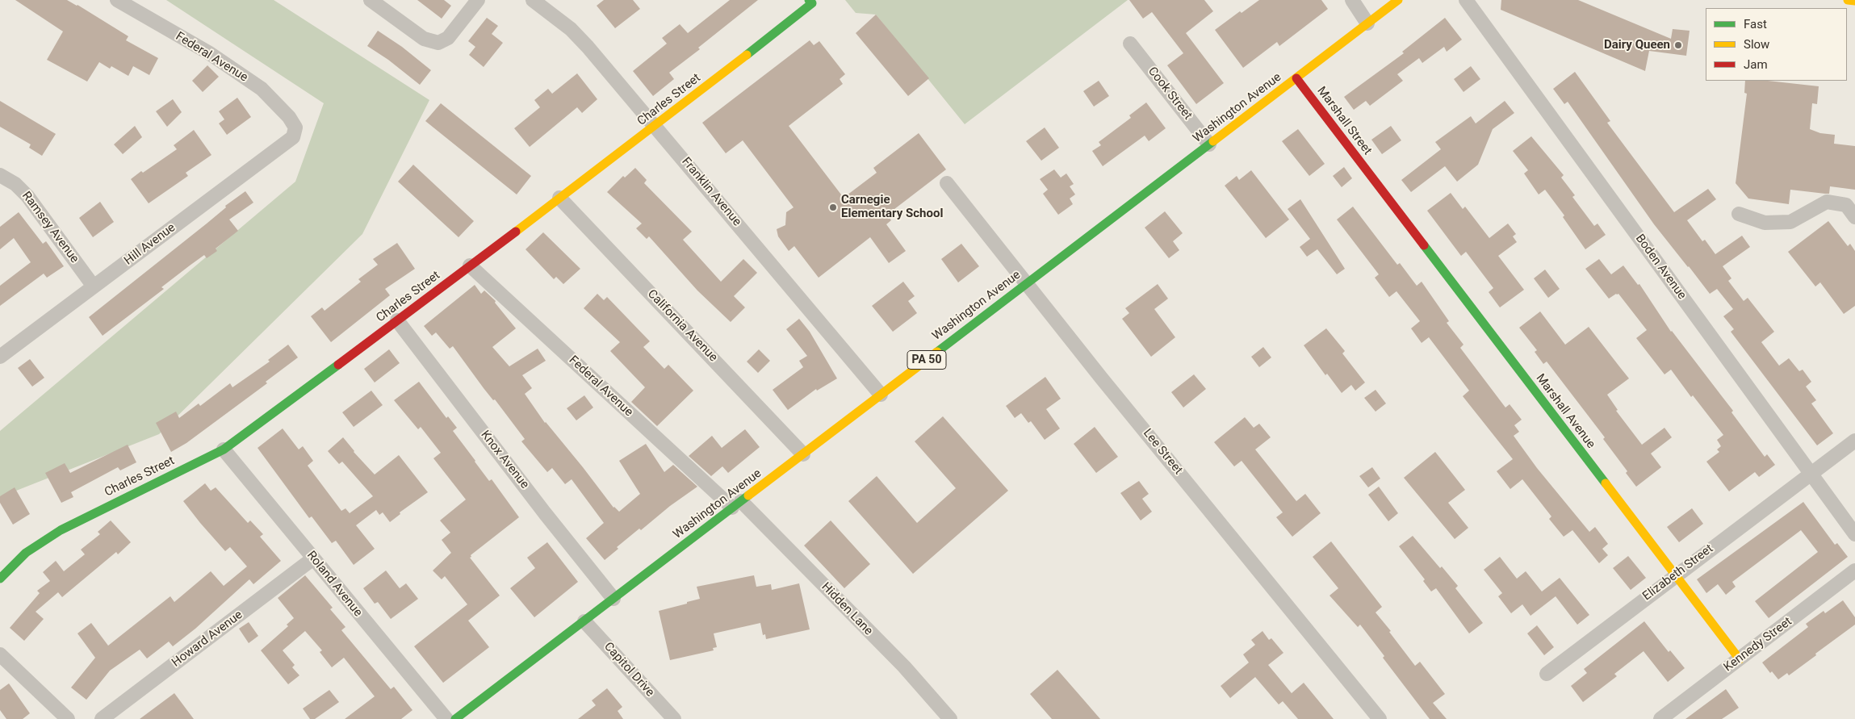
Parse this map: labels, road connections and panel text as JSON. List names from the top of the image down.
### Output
{
  "streets": {
    "street": [
      "Federal Avenue",
      "Cook Street",
      "Charles Street",
      "Washington Avenue",
      "Marshall Street",
      "Franklin Avenue",
      "Ramsey Avenue",
      "Hill Avenue",
      "Boden Avenue",
      "California Avenue",
      "PA 50",
      "Marshall Avenue",
      "Lee Street",
      "Knox Avenue",
      "Elizabeth Street",
      "Roland Avenue",
      "Hidden Lane",
      "Howard Avenue",
      "Kennedy Street",
      "Capitol Drive"
    ]
  },
  "crossings": [
    ["Federal Avenue", "Charles Street"],
    ["Federal Avenue", "Washington Avenue"],
    ["Federal Avenue", "Hill Avenue"],
    ["Federal Avenue", "Hidden Lane"],
    ["Cook Street", "Washington Avenue"],
    ["Charles Street", "Franklin Avenue"],
    ["Charles Street", "California Avenue"],
    ["Charles Street", "Knox Avenue"],
    ["Charles Street", "Roland Avenue"],
    ["Washington Avenue", "Marshall Street"],
    ["Washington Avenue", "Franklin Avenue"],
    ["Washington Avenue", "California Avenue"],
    ["Washington Avenue", "Lee Street"],
    ["Washington Avenue", "Knox Avenue"],
    ["Washington Avenue", "Hidden Lane"],
    ["Washington Avenue", "Capitol Drive"],
    ["Marshall Street", "Marshall Avenue"],
    ["Ramsey Avenue", "Hill Avenue"],
    ["Boden Avenue", "Elizabeth Street"],
    ["Marshall Avenue", "Elizabeth Street"],
    ["Marshall Avenue", "Kennedy Street"],
    ["Roland Avenue", "Howard Avenue"]
  ],
  "places": ["Dairy Queen", "Carnegie Elementary School"],
  "legend": ["Fast", "Slow", "Jam"]
}
